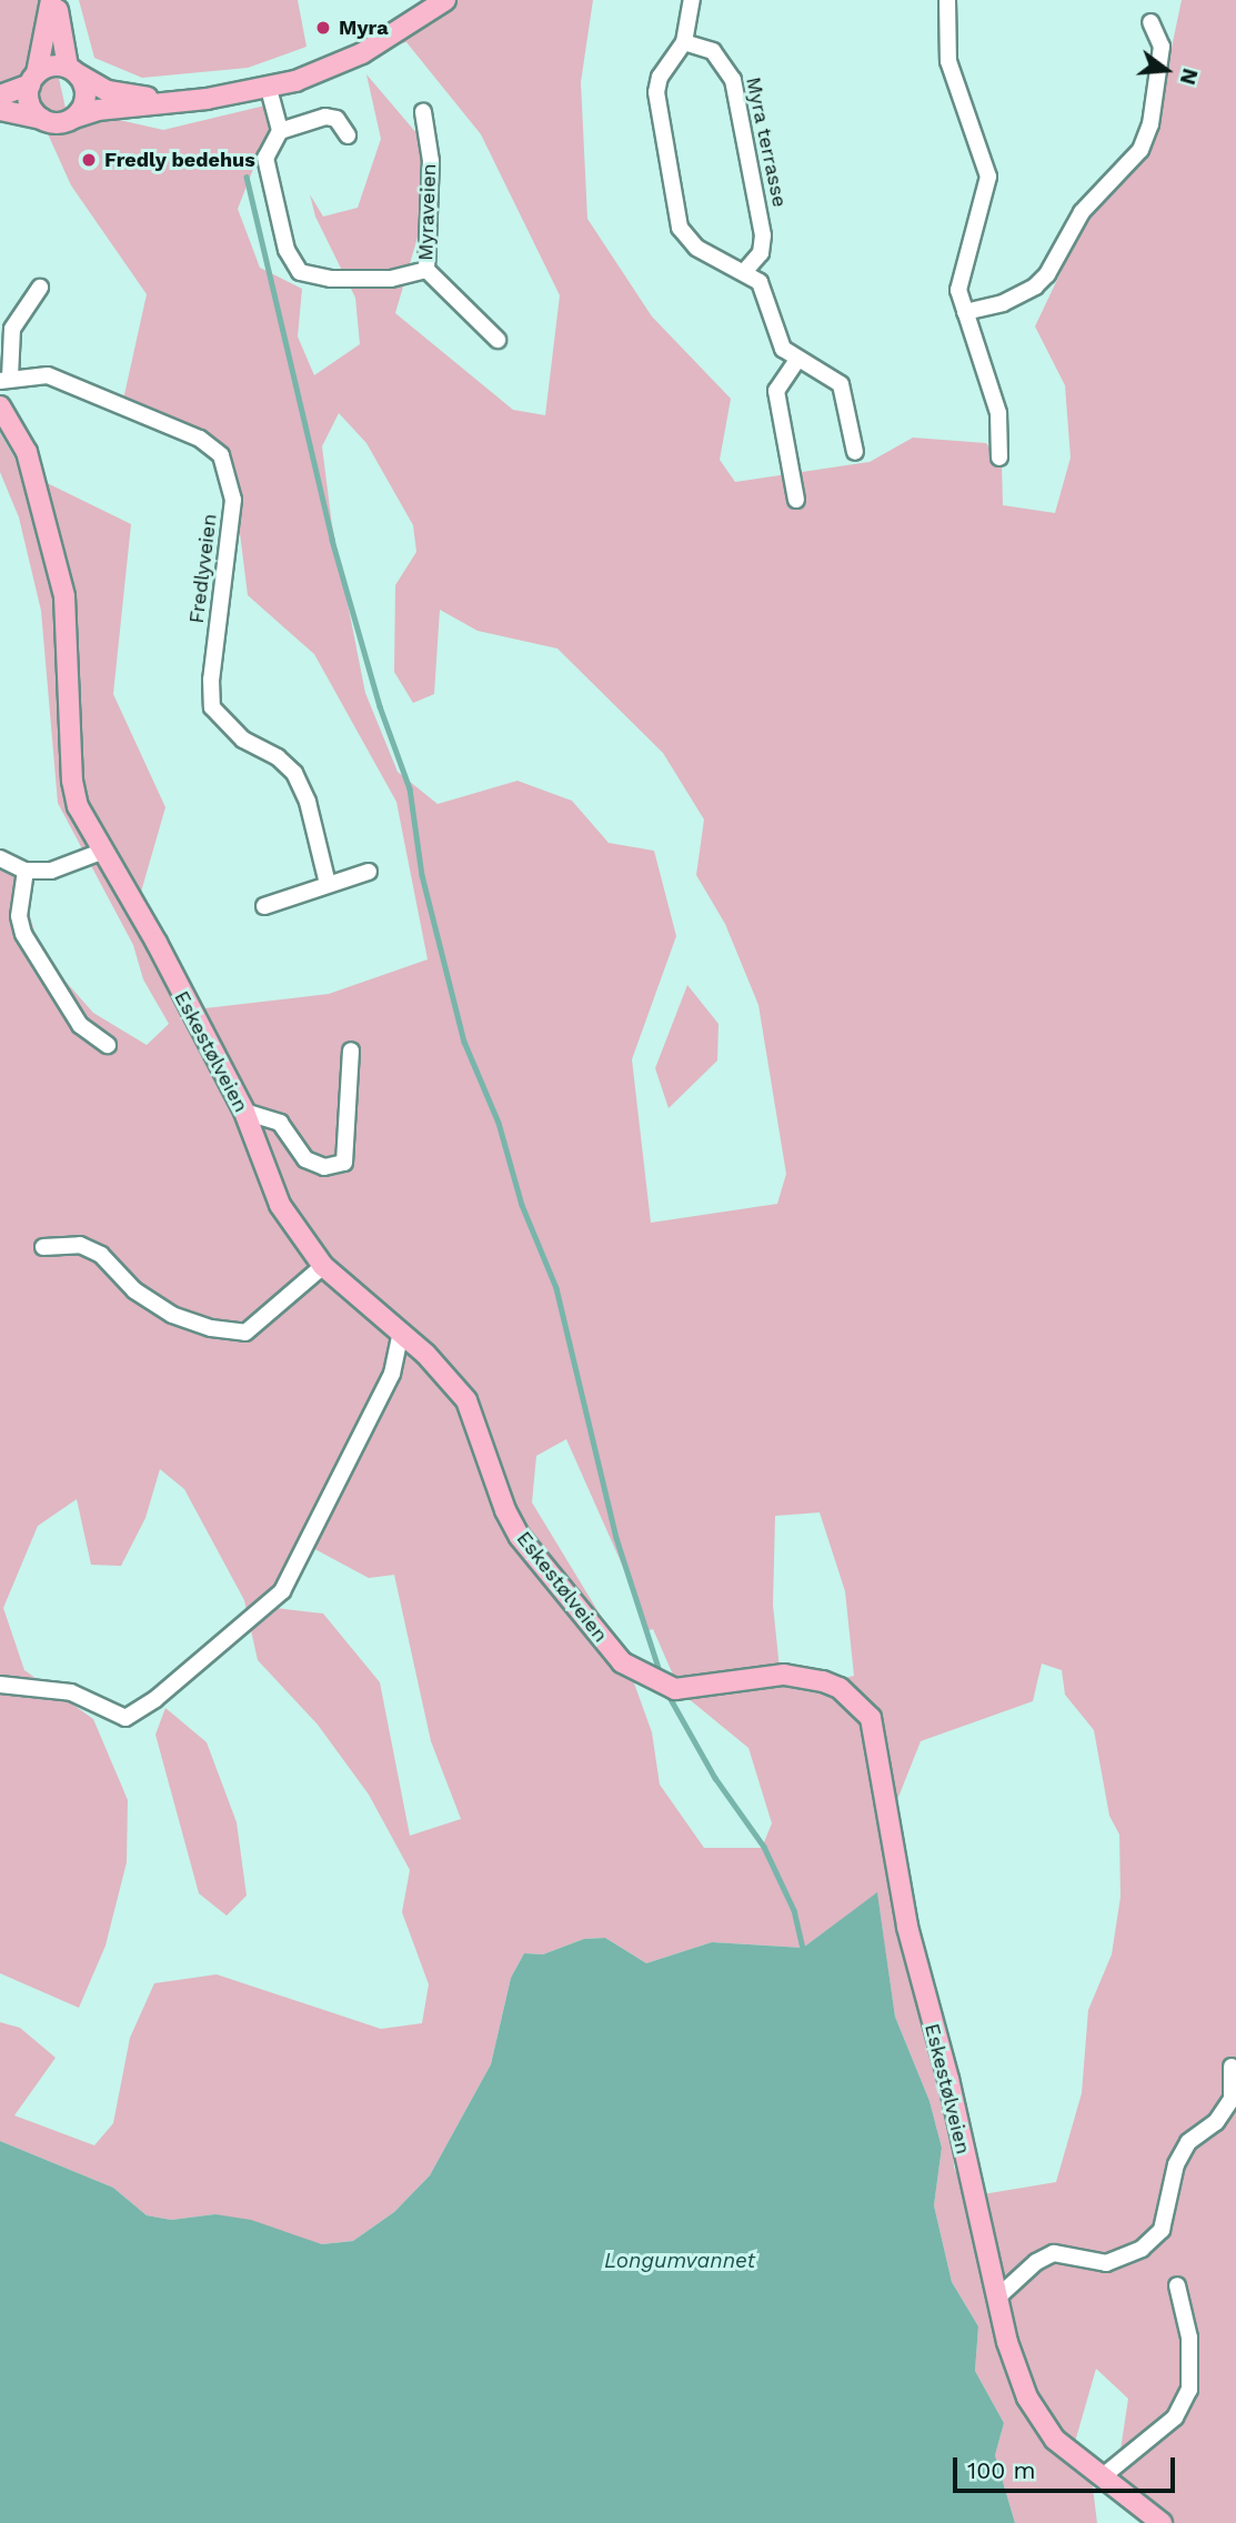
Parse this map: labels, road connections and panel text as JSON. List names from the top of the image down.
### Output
{
  "streets": {
    "main road": ["Eskestølveien"],
    "street": ["Myra terrasse", "Myraveien", "Fredlyveien"]
  },
  "water": ["Longumvannet"],
  "places": ["Myra", "Fredly bedehus"],
  "scale_bar": "100 m",
  "north": "right"
}
